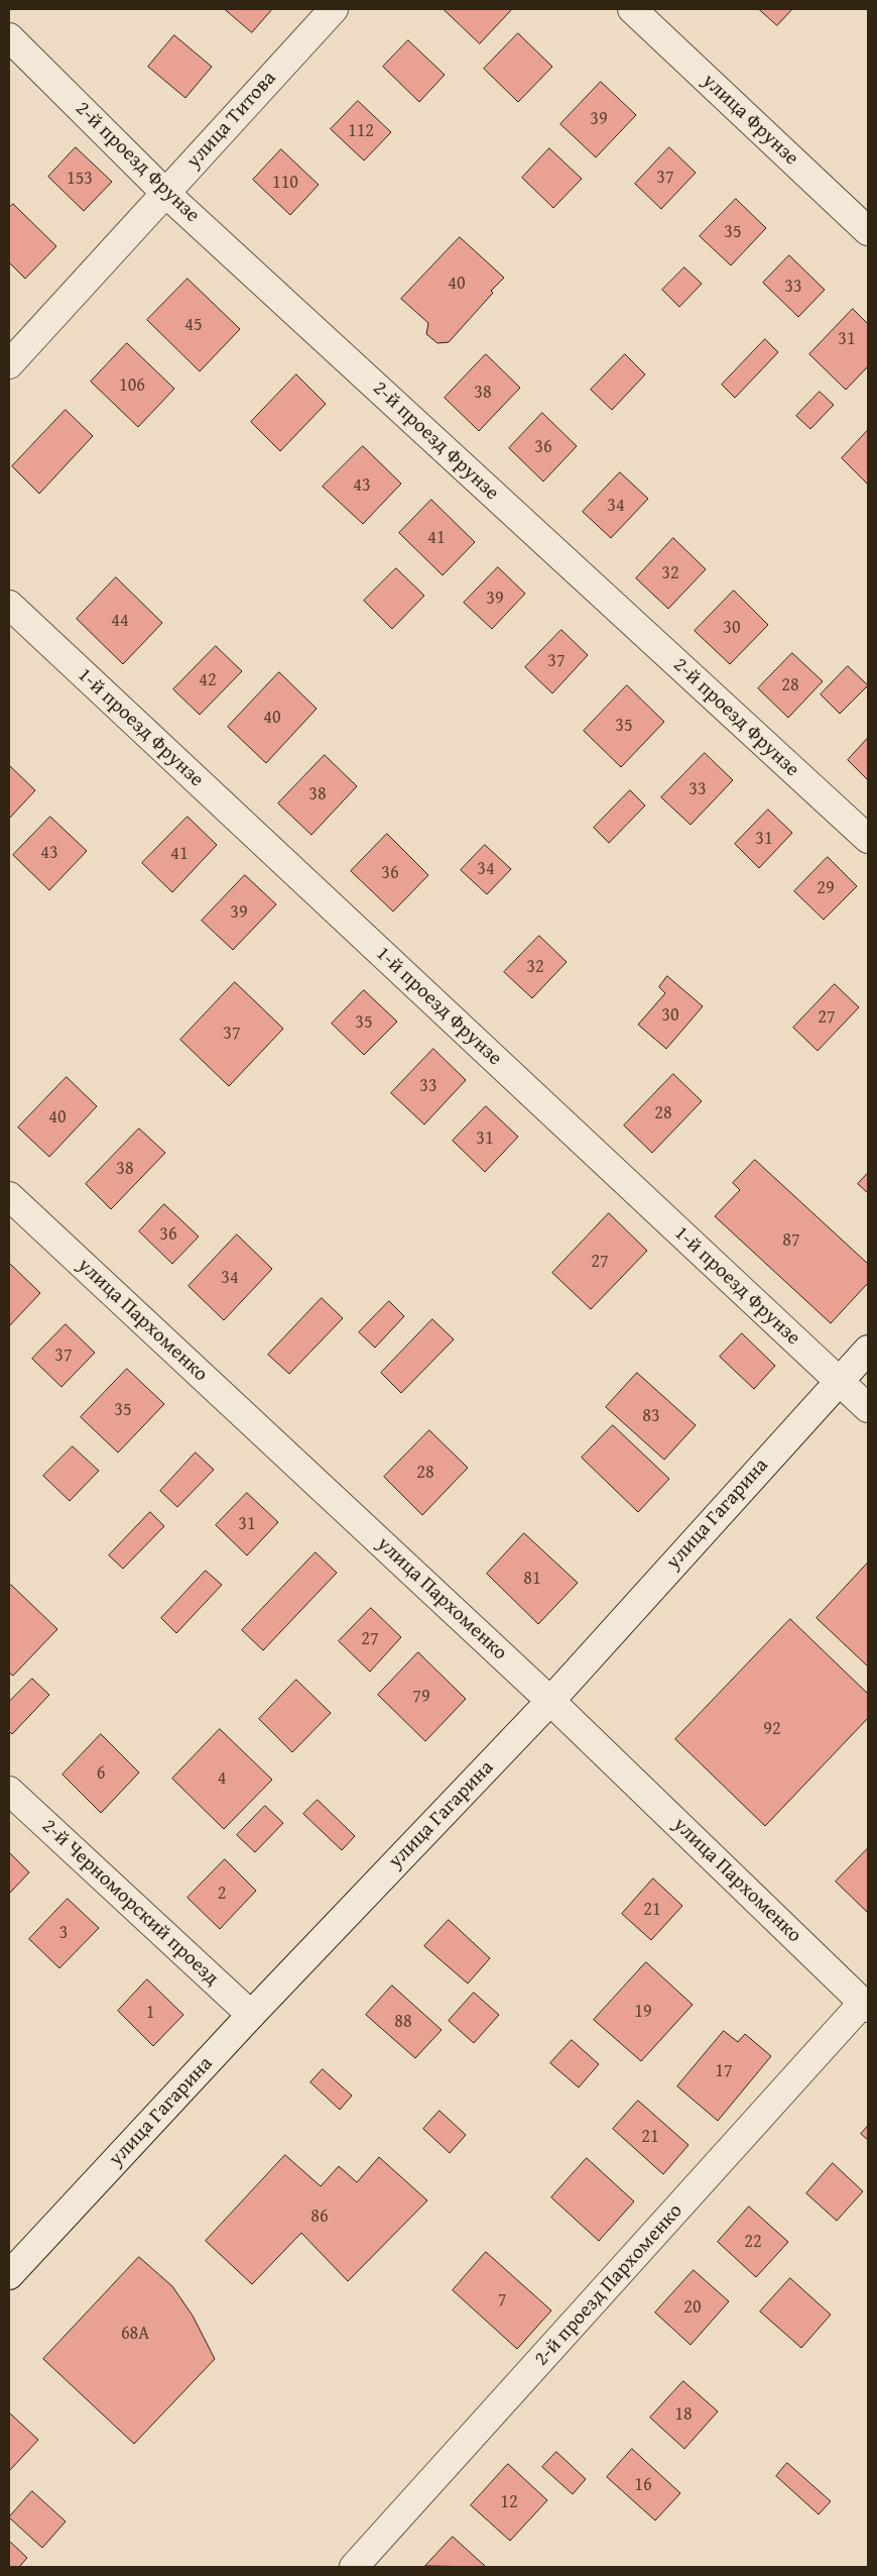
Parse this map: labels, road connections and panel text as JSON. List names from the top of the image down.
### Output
{
  "streets": {
    "street": [
      "улица Титова",
      "улица Фрунзе",
      "2-й проезд Фрунзе",
      "1-й проезд Фрунзе",
      "улица Пархоменко",
      "улица Гагарина",
      "2-й Черноморский проезд",
      "2-й проезд Пархоменко"
    ]
  },
  "crossings": [
    ["улица Титова", "2-й проезд Фрунзе"],
    ["1-й проезд Фрунзе", "улица Гагарина"],
    ["улица Пархоменко", "улица Гагарина"],
    ["улица Пархоменко", "2-й проезд Пархоменко"],
    ["улица Гагарина", "2-й Черноморский проезд"]
  ],
  "house_numbers": [
    "39",
    "112",
    "37",
    "153",
    "110",
    "35",
    "40",
    "33",
    "45",
    "31",
    "106",
    "38",
    "36",
    "43",
    "34",
    "41",
    "32",
    "39",
    "44",
    "30",
    "37",
    "42",
    "28",
    "40",
    "35",
    "33",
    "38",
    "31",
    "43",
    "41",
    "34",
    "36",
    "29",
    "39",
    "32",
    "30",
    "27",
    "35",
    "37",
    "33",
    "28",
    "40",
    "31",
    "38",
    "36",
    "87",
    "27",
    "34",
    "37",
    "35",
    "83",
    "28",
    "31",
    "81",
    "27",
    "79",
    "92",
    "6",
    "4",
    "2",
    "21",
    "3",
    "19",
    "1",
    "88",
    "17",
    "21",
    "86",
    "22",
    "7",
    "20",
    "68А",
    "18",
    "16",
    "12"
  ]
}
